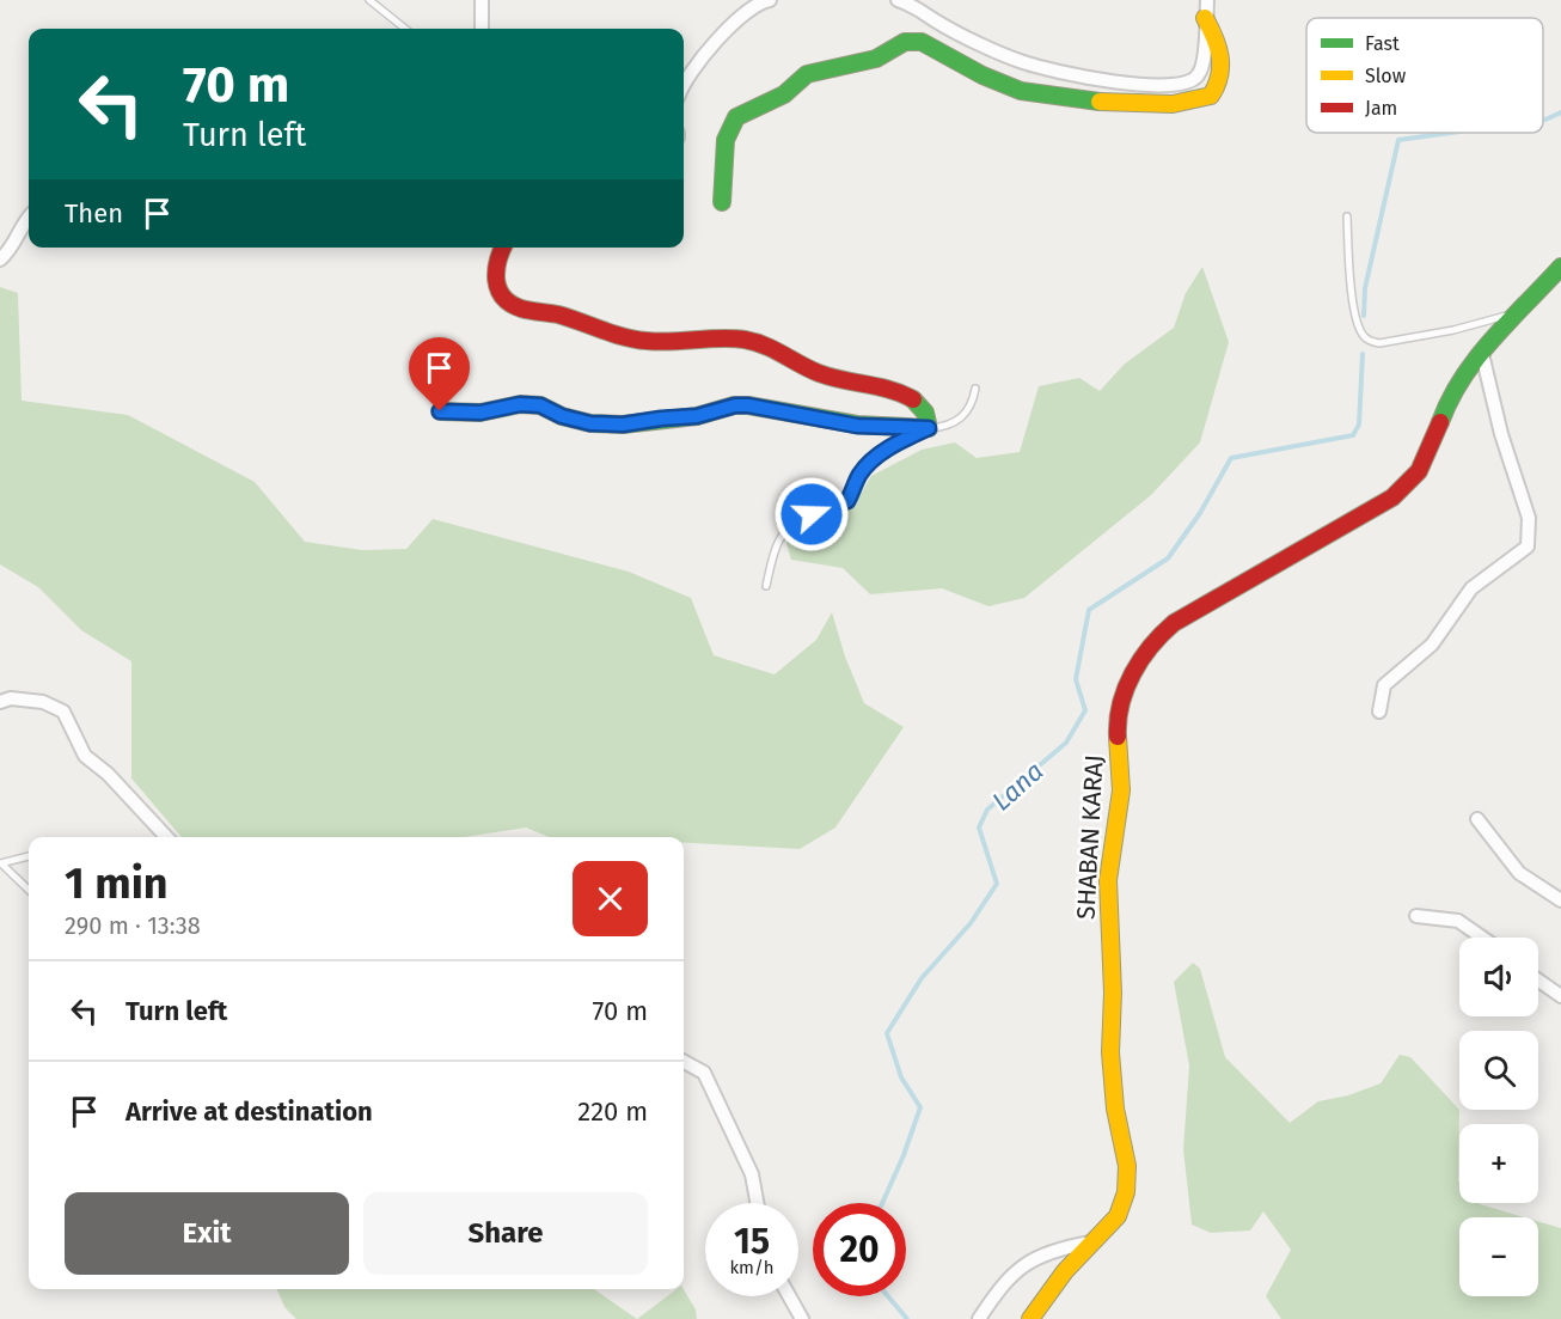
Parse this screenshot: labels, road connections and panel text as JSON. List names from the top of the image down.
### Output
{
  "streets": {
    "street": ["SHABAN KARAJ"]
  },
  "water": ["Lana"],
  "legend": ["Fast", "Slow", "Jam"],
  "page": {
    "turn": ["70 m", "Turn left"],
    "then": "Then",
    "heading": ["1 min", "290 m · 13:38"],
    "map_buttons": ["+", "−"],
    "list": [
      {
        "name": "Turn left",
        "value": "70 m"
      },
      {
        "name": "Arrive at destination",
        "value": "220 m"
      }
    ],
    "buttons": ["Exit", "Share"],
    "speed": "15 km/h",
    "limit": "20"
  }
}
